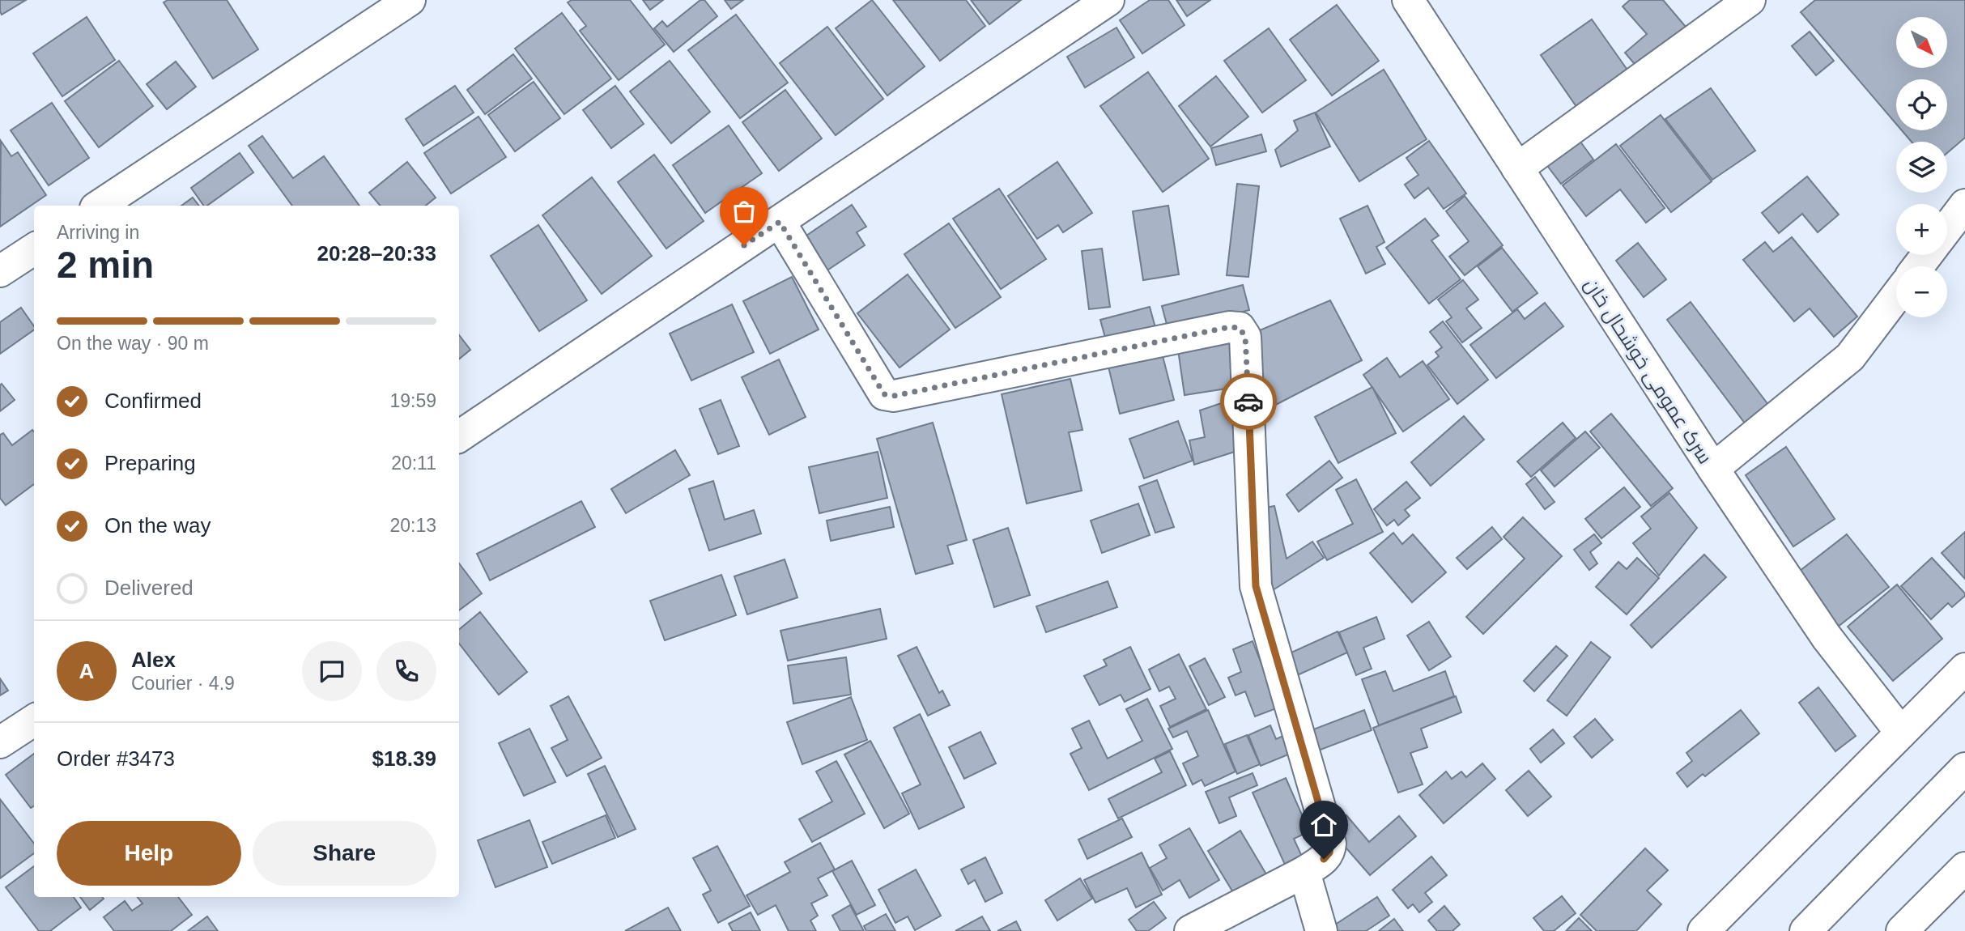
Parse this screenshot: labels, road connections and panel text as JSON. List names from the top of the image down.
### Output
{
  "streets": {
    "street": ["سرک عمومی خوشحال خان"]
  },
  "north": "bottom right",
  "page": {
    "map_buttons": ["+", "−"],
    "heading": ["2 min", "Arriving in", "20:28–20:33"],
    "panel": [
      "Alex",
      "Courier · 4.9",
      "Order #3473",
      "$18.39"
    ],
    "bar": "On the way · 90 m",
    "list": [
      ["Confirmed", "19:59"],
      ["Preparing", "20:11"],
      ["On the way", "20:13"],
      "Delivered"
    ],
    "round": "A",
    "buttons": ["Help", "Share"]
  }
}
